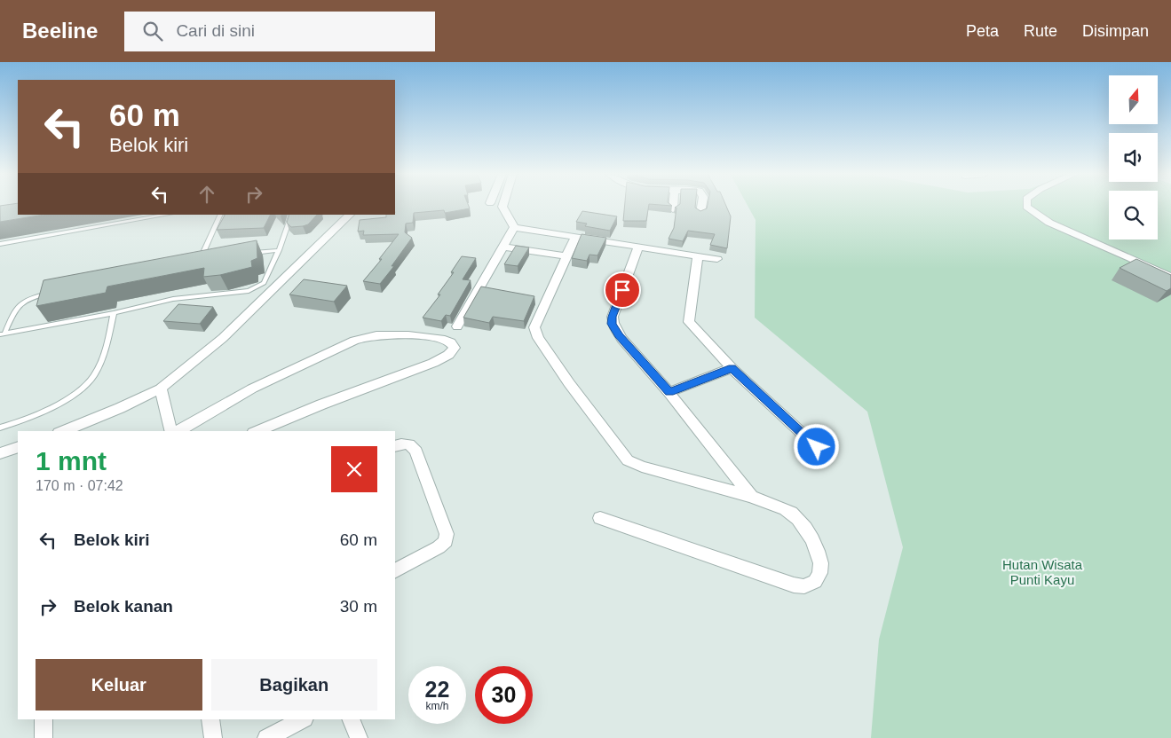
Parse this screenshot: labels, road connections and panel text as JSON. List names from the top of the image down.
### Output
{
  "parks": ["Hutan Wisata Punti Kayu"],
  "north": "top",
  "page": {
    "header": "Beeline",
    "search": "Cari di sini",
    "nav": ["Peta", "Rute", "Disimpan"],
    "turn": ["60 m", "Belok kiri"],
    "heading": ["1 mnt", "170 m · 07:42"],
    "list": [
      {
        "name": "Belok kiri",
        "value": "60 m"
      },
      {
        "name": "Belok kanan",
        "value": "30 m"
      }
    ],
    "buttons": ["Keluar", "Bagikan"],
    "speed": "22 km/h",
    "limit": "30"
  }
}
